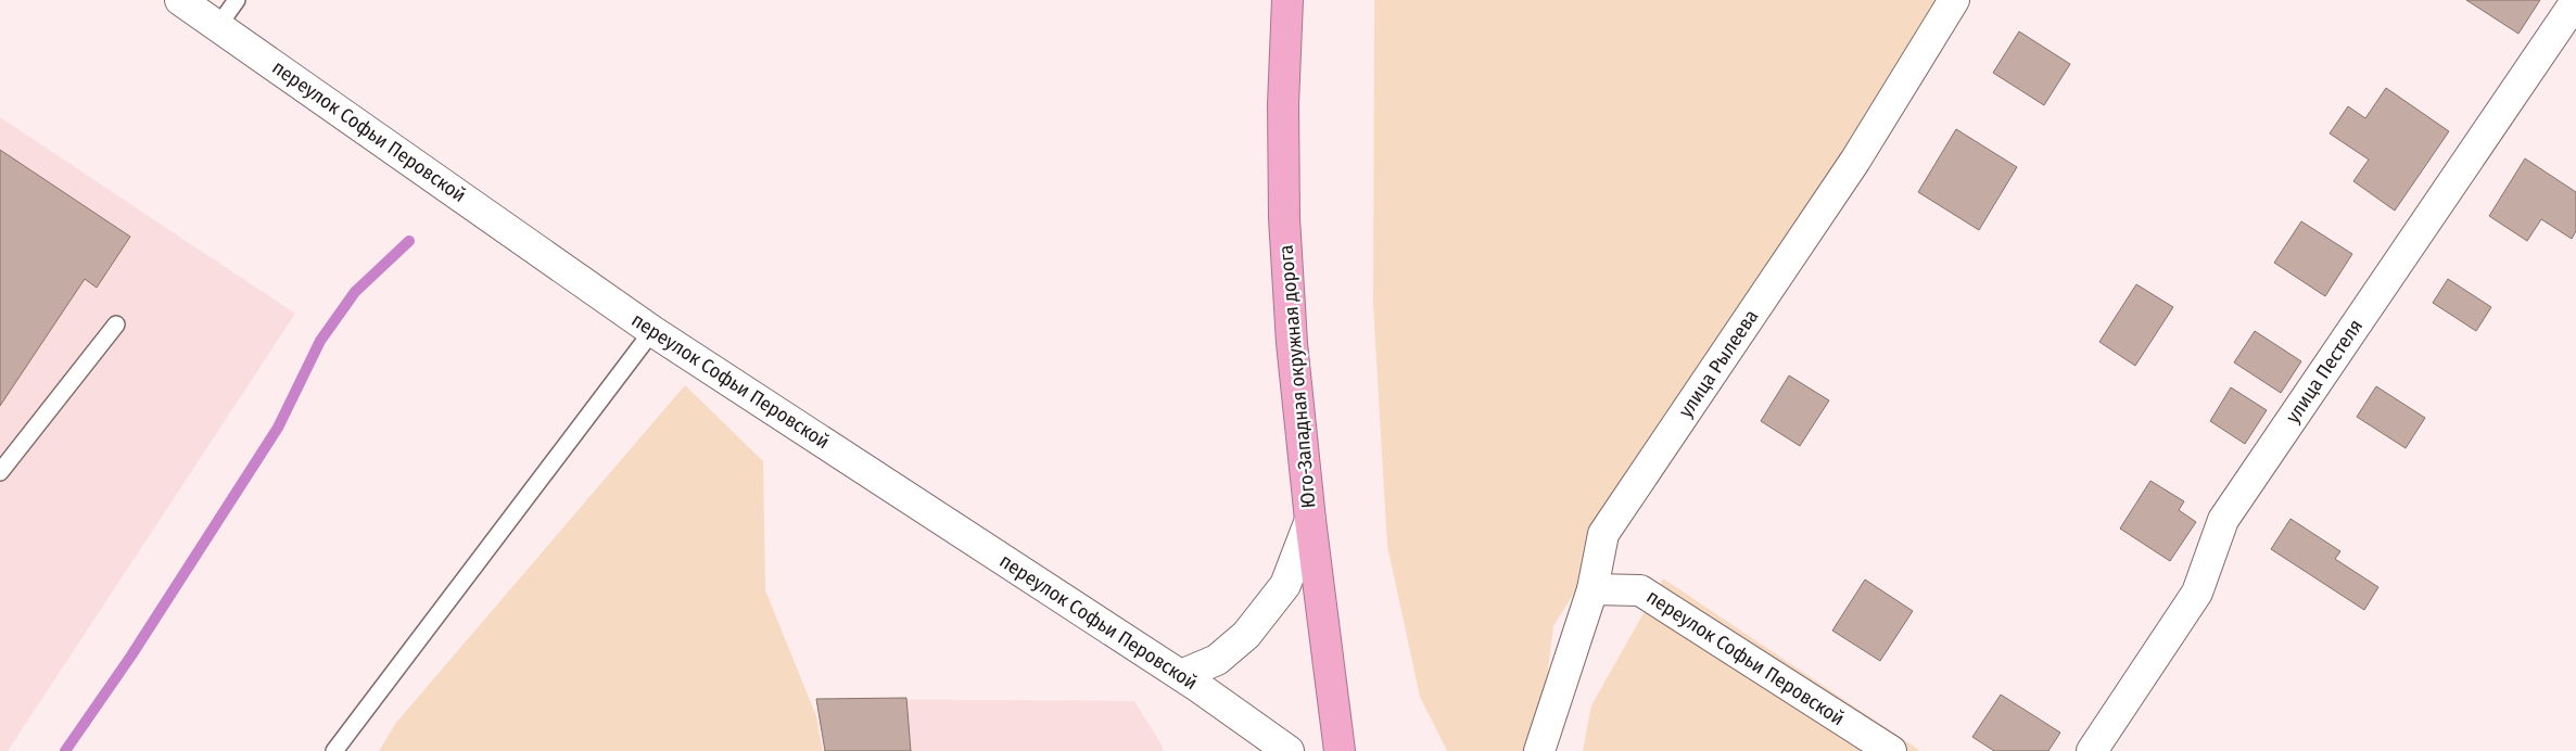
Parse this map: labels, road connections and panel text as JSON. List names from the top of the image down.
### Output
{
  "streets": {
    "highway": ["Юго-Западная окружная дорога"],
    "street": ["переулок Софьи Перовской", "улица Рылеева", "улица Пестеля"]
  },
  "crossings": [
    ["переулок Софьи Перовской", "улица Рылеева"]
  ]
}
